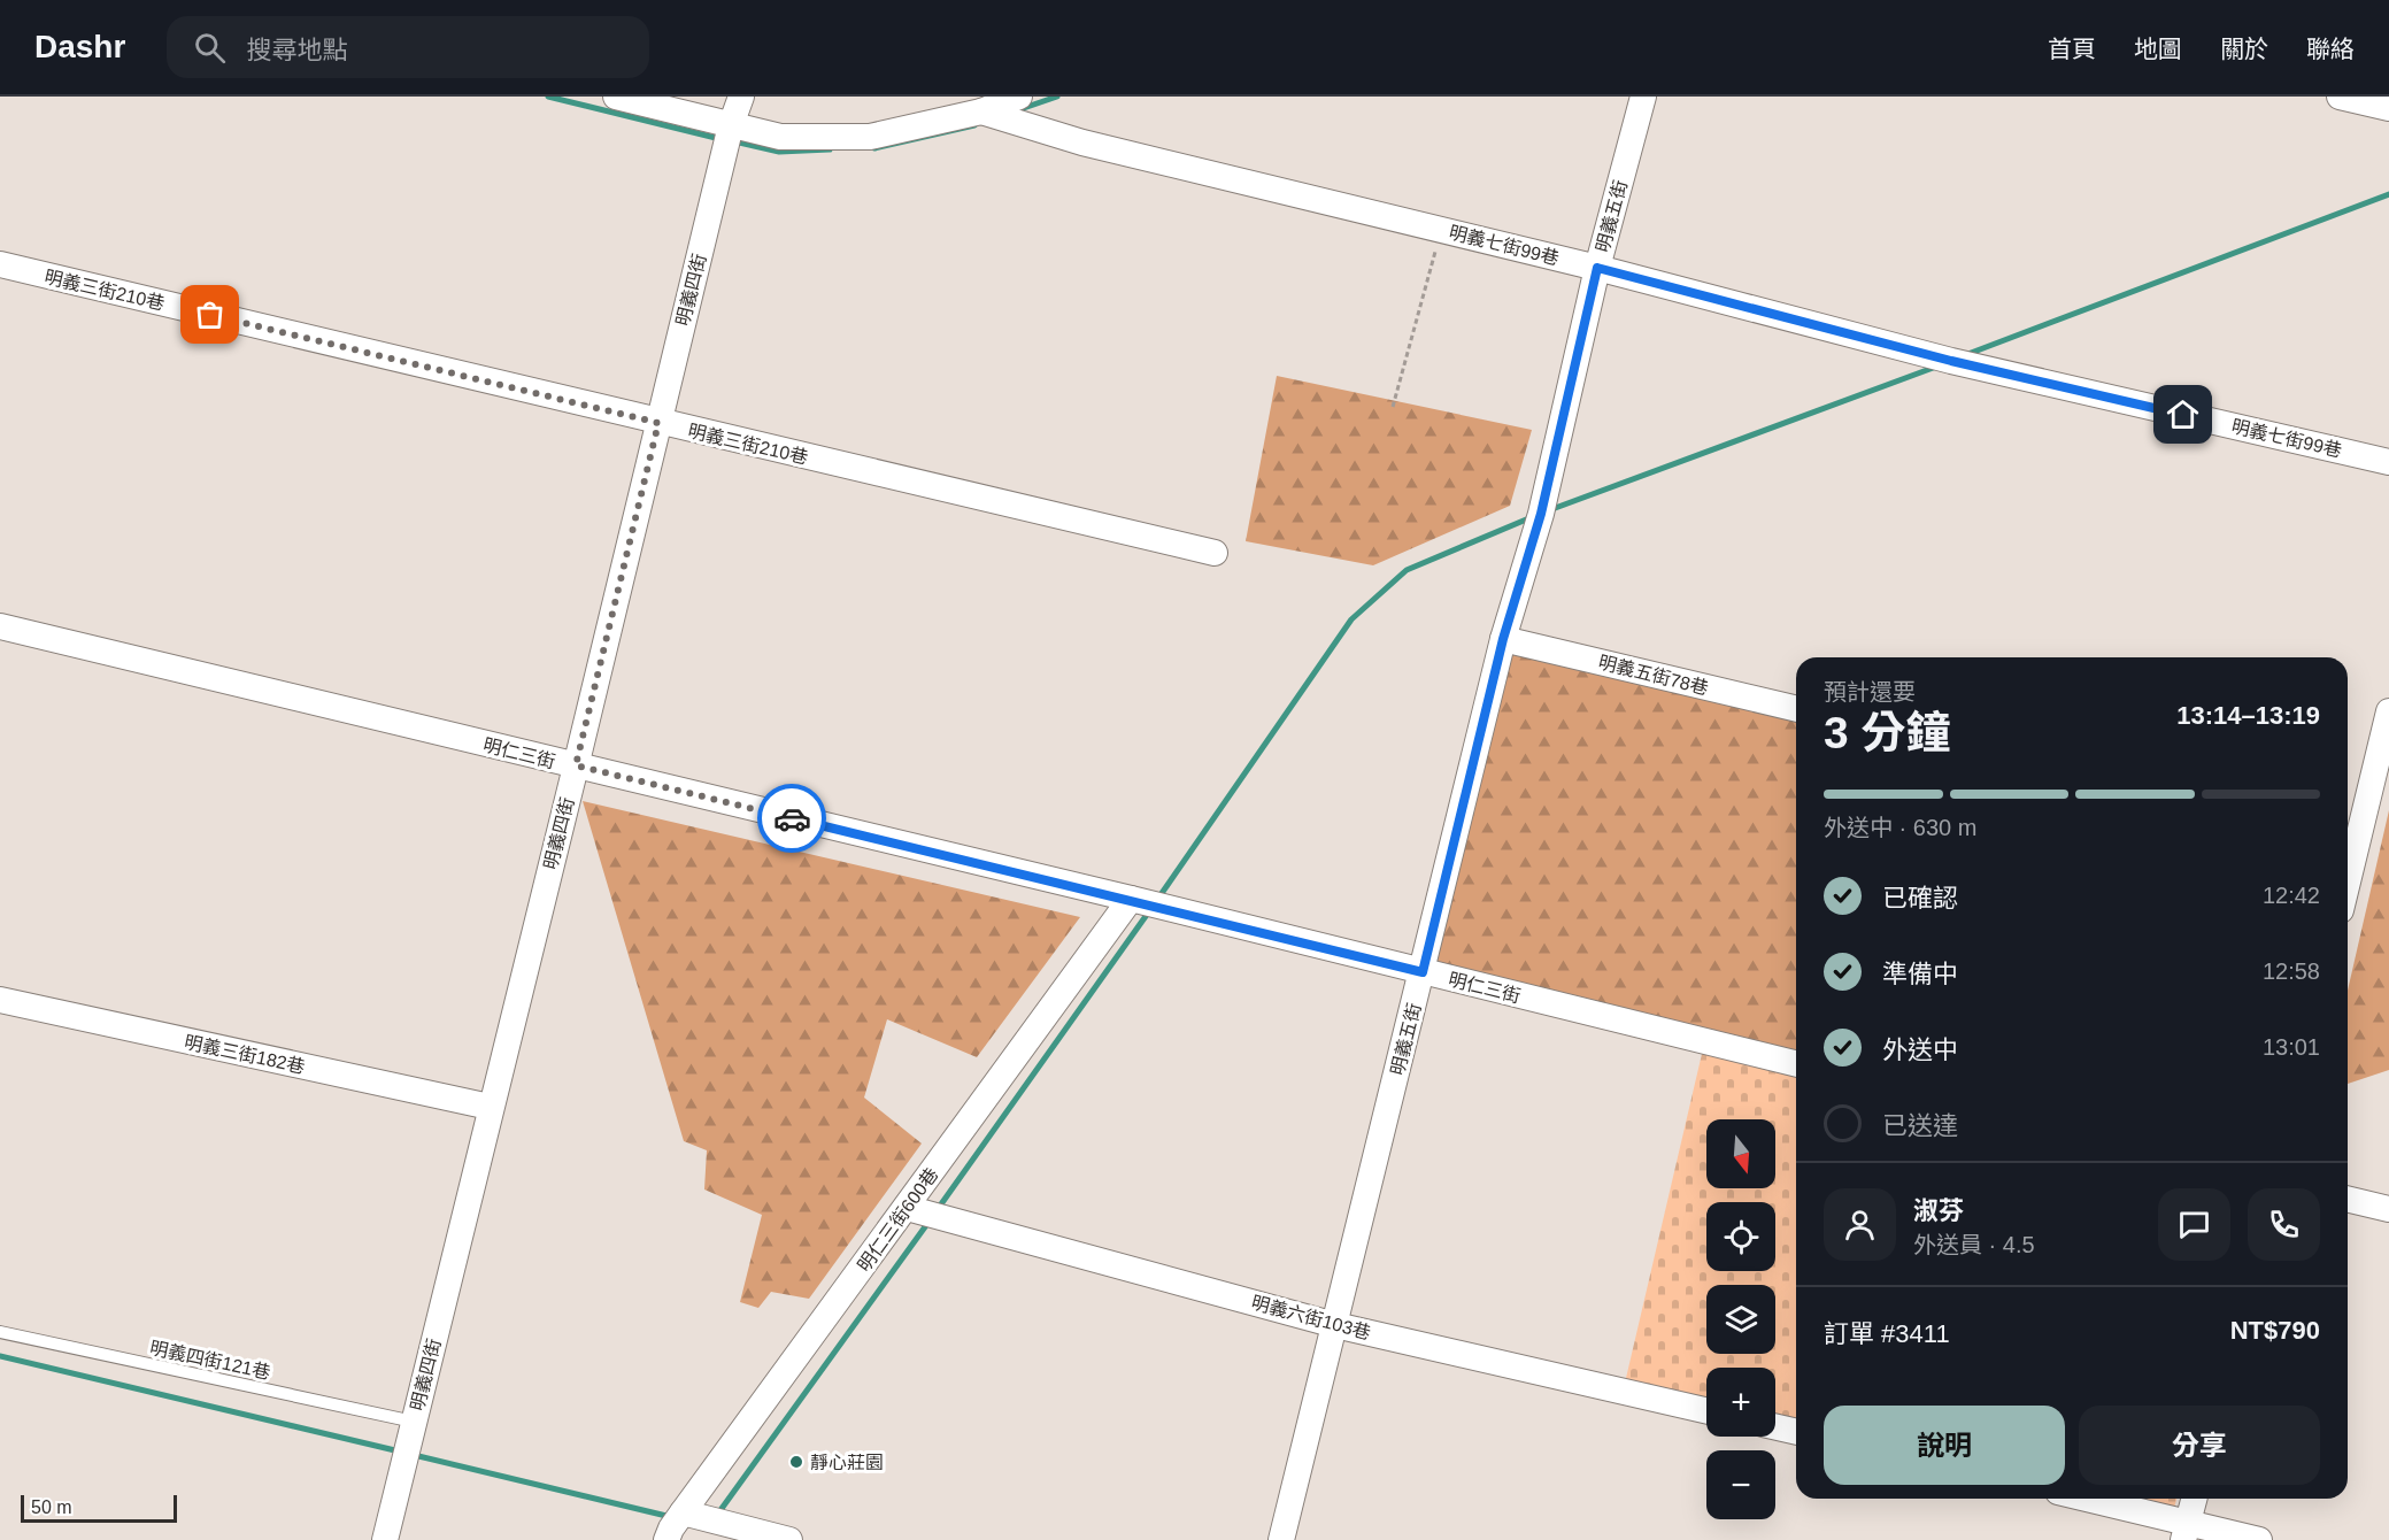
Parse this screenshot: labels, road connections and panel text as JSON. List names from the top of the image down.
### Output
{
  "streets": {
    "street": [
      "明義五街",
      "明義七街99巷",
      "明義三街210巷",
      "明義四街",
      "明義五街78巷",
      "明仁三街",
      "明義三街182巷",
      "明仁三街600巷",
      "明義六街103巷"
    ],
    "lane": ["明義四街121巷"]
  },
  "crossings": [
    ["明義五街", "明義七街99巷"],
    ["明義五街", "明義五街78巷"],
    ["明義五街", "明仁三街"],
    ["明義五街", "明義六街103巷"],
    ["明義三街210巷", "明義四街"],
    ["明義四街", "明仁三街"],
    ["明義四街", "明義三街182巷"],
    ["明義四街", "明義四街121巷"],
    ["明仁三街", "明仁三街600巷"],
    ["明仁三街600巷", "明義六街103巷"]
  ],
  "places": ["靜心莊園"],
  "scale_bar": "50 m",
  "north": "bottom",
  "page": {
    "header": "Dashr",
    "search": "搜尋地點",
    "nav": [
      "首頁",
      "地圖",
      "關於",
      "聯絡"
    ],
    "heading": ["3 分鐘", "預計還要", "13:14–13:19"],
    "panel": [
      "淑芬",
      "外送員 · 4.5",
      "訂單 #3411",
      "NT$790"
    ],
    "bar": "外送中 · 630 m",
    "list": [
      ["已確認", "12:42"],
      ["準備中", "12:58"],
      ["外送中", "13:01"],
      "已送達"
    ],
    "map_buttons": ["+", "−"],
    "buttons": ["說明", "分享"],
    "scale": "50 m"
  }
}
